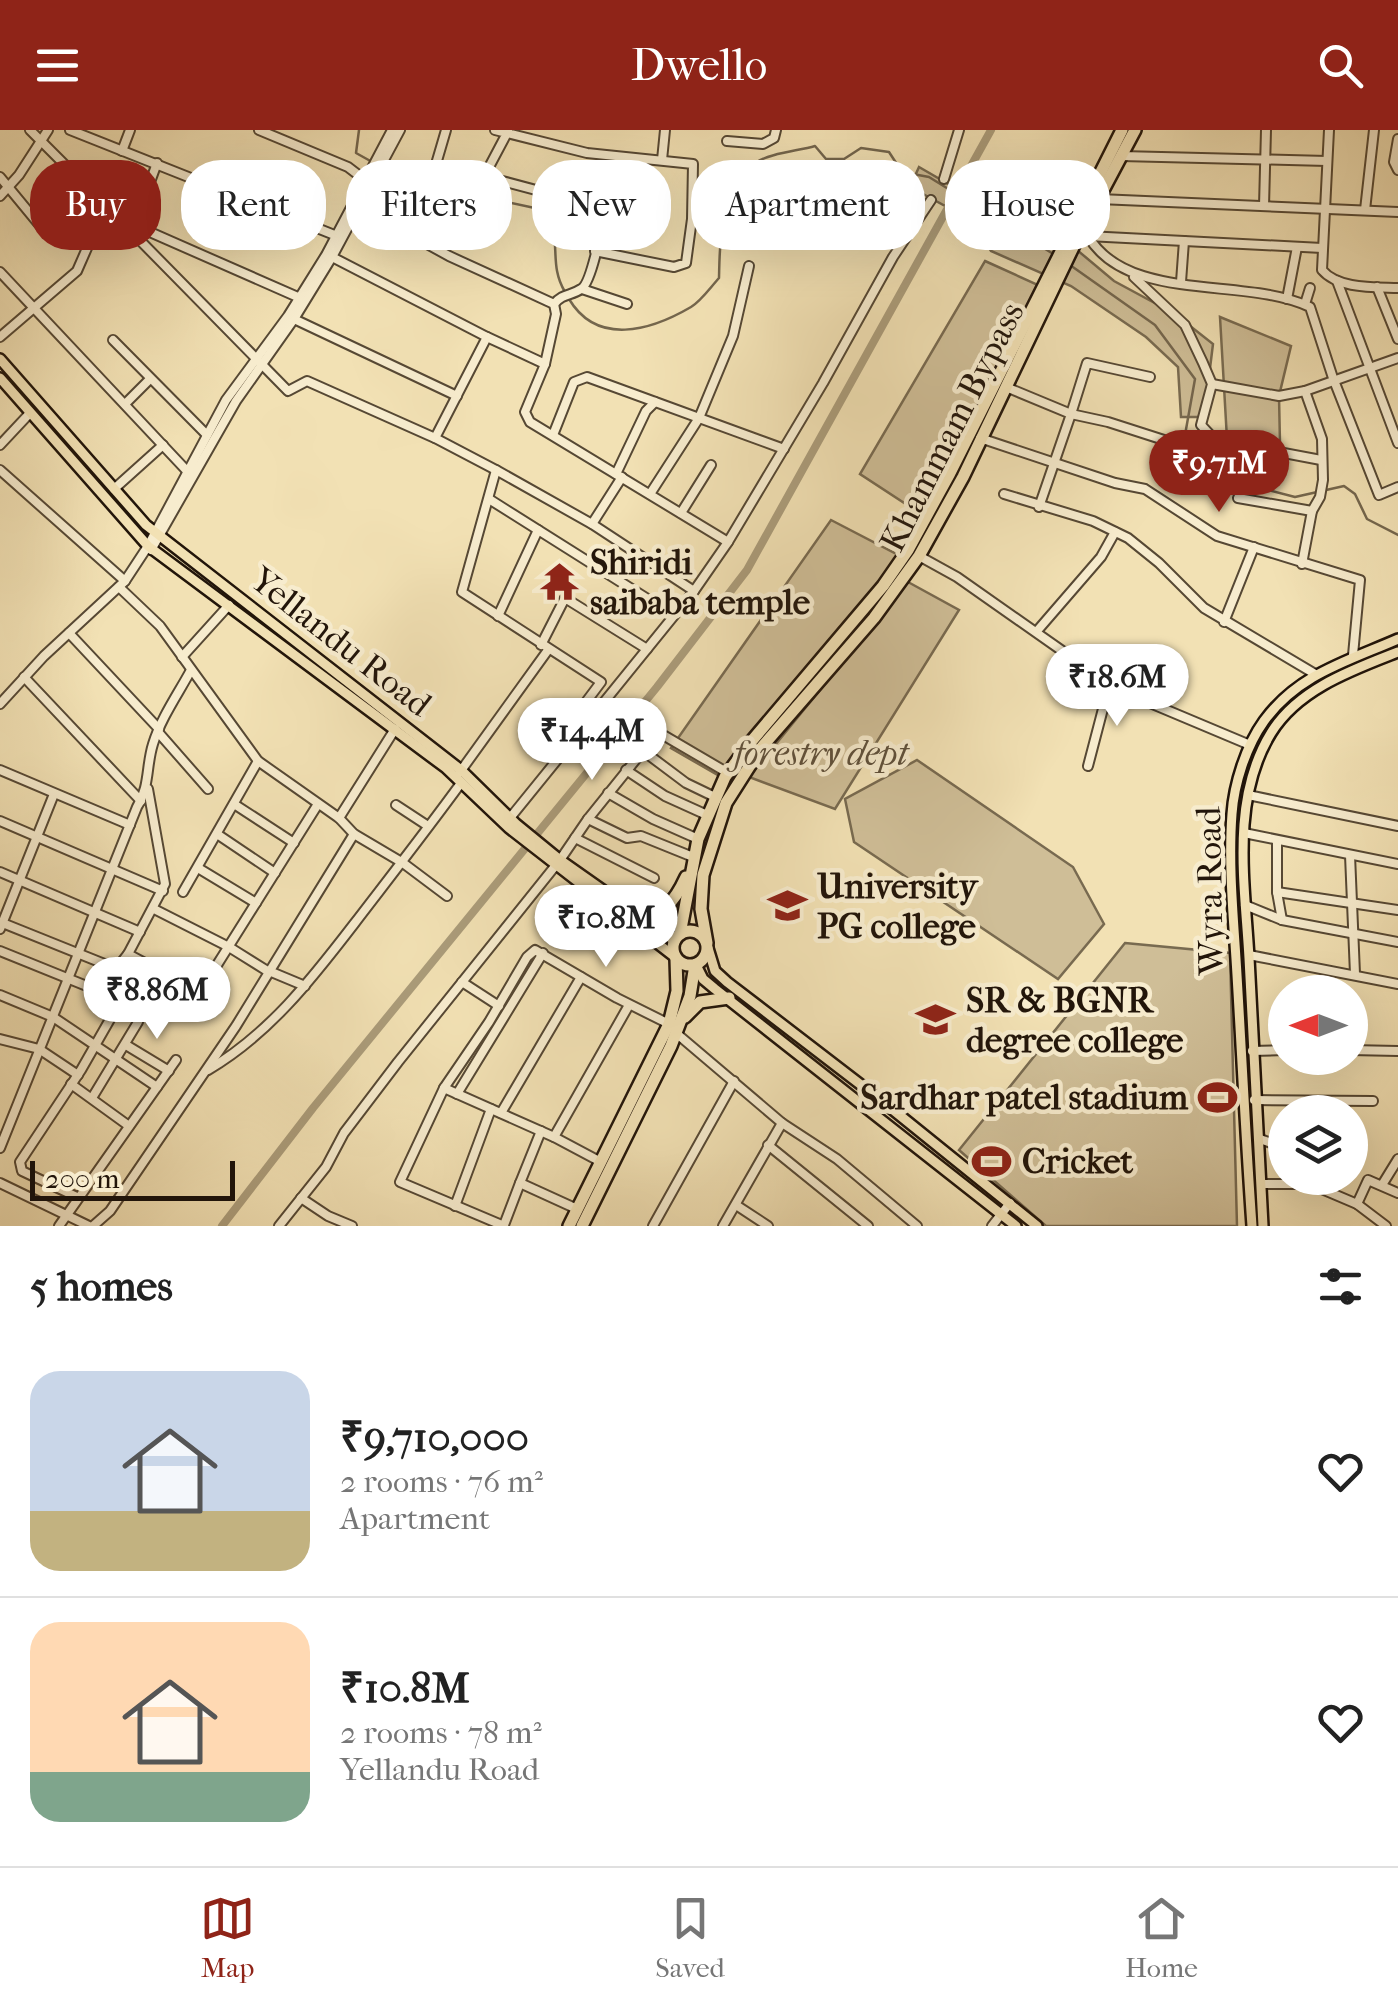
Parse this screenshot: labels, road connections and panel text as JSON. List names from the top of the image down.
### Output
{
  "streets": {
    "highway": ["Khammam Bypass"],
    "main road": ["Yellandu Road", "Wyra Road"]
  },
  "crossings": [
    ["Khammam Bypass", "Yellandu Road"]
  ],
  "parks": ["forestry dept"],
  "places": {
    "temple": ["Shiridi saibaba temple"],
    "school or university": ["University PG college", "SR & BGNR degree college"],
    "sports": ["Sardhar patel stadium", "Cricket"]
  },
  "scale_bar": "200 m",
  "north": "left",
  "page": {
    "header": "Dwello",
    "chip": [
      "Buy",
      "Rent",
      "Filters",
      "New",
      "Apartment",
      "House"
    ],
    "price": [
      "₹9.71M",
      "₹18.6M",
      "₹14.4M",
      "₹10.8M",
      "₹8.86M"
    ],
    "scale": "200 m",
    "heading": "5 homes",
    "list": [
      {
        "name": "₹9,710,000",
        "note": "2 rooms · 76 m² · Apartment"
      },
      {
        "name": "₹10.8M",
        "note": "2 rooms · 78 m² · Yellandu Road"
      }
    ],
    "tabs": ["Map", "Saved", "Home"]
  }
}
